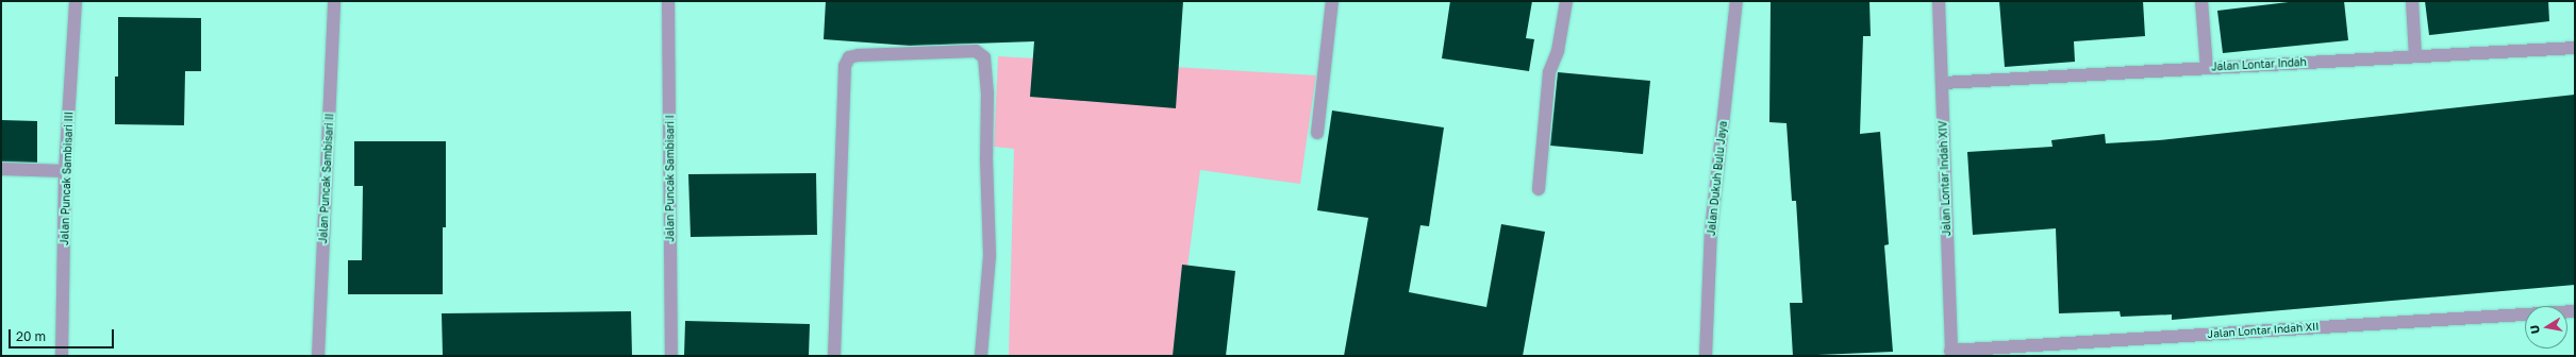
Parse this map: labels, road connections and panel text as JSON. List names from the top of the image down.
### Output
{
  "streets": {
    "street": [
      "Jalan Lontar Indah",
      "Jalan Puncak Sambisari III",
      "Jalan Puncak Sambisari II",
      "Jalan Puncak Sambisari I",
      "Jalan Dukuh Bulu Jaya",
      "Jalan Lontar Indah XIV",
      "Jalan Lontar Indah XII"
    ]
  },
  "crossings": [
    ["Jalan Lontar Indah", "Jalan Lontar Indah XIV"],
    ["Jalan Lontar Indah XIV", "Jalan Lontar Indah XII"]
  ],
  "scale_bar": "20 m",
  "north": "left"
}
